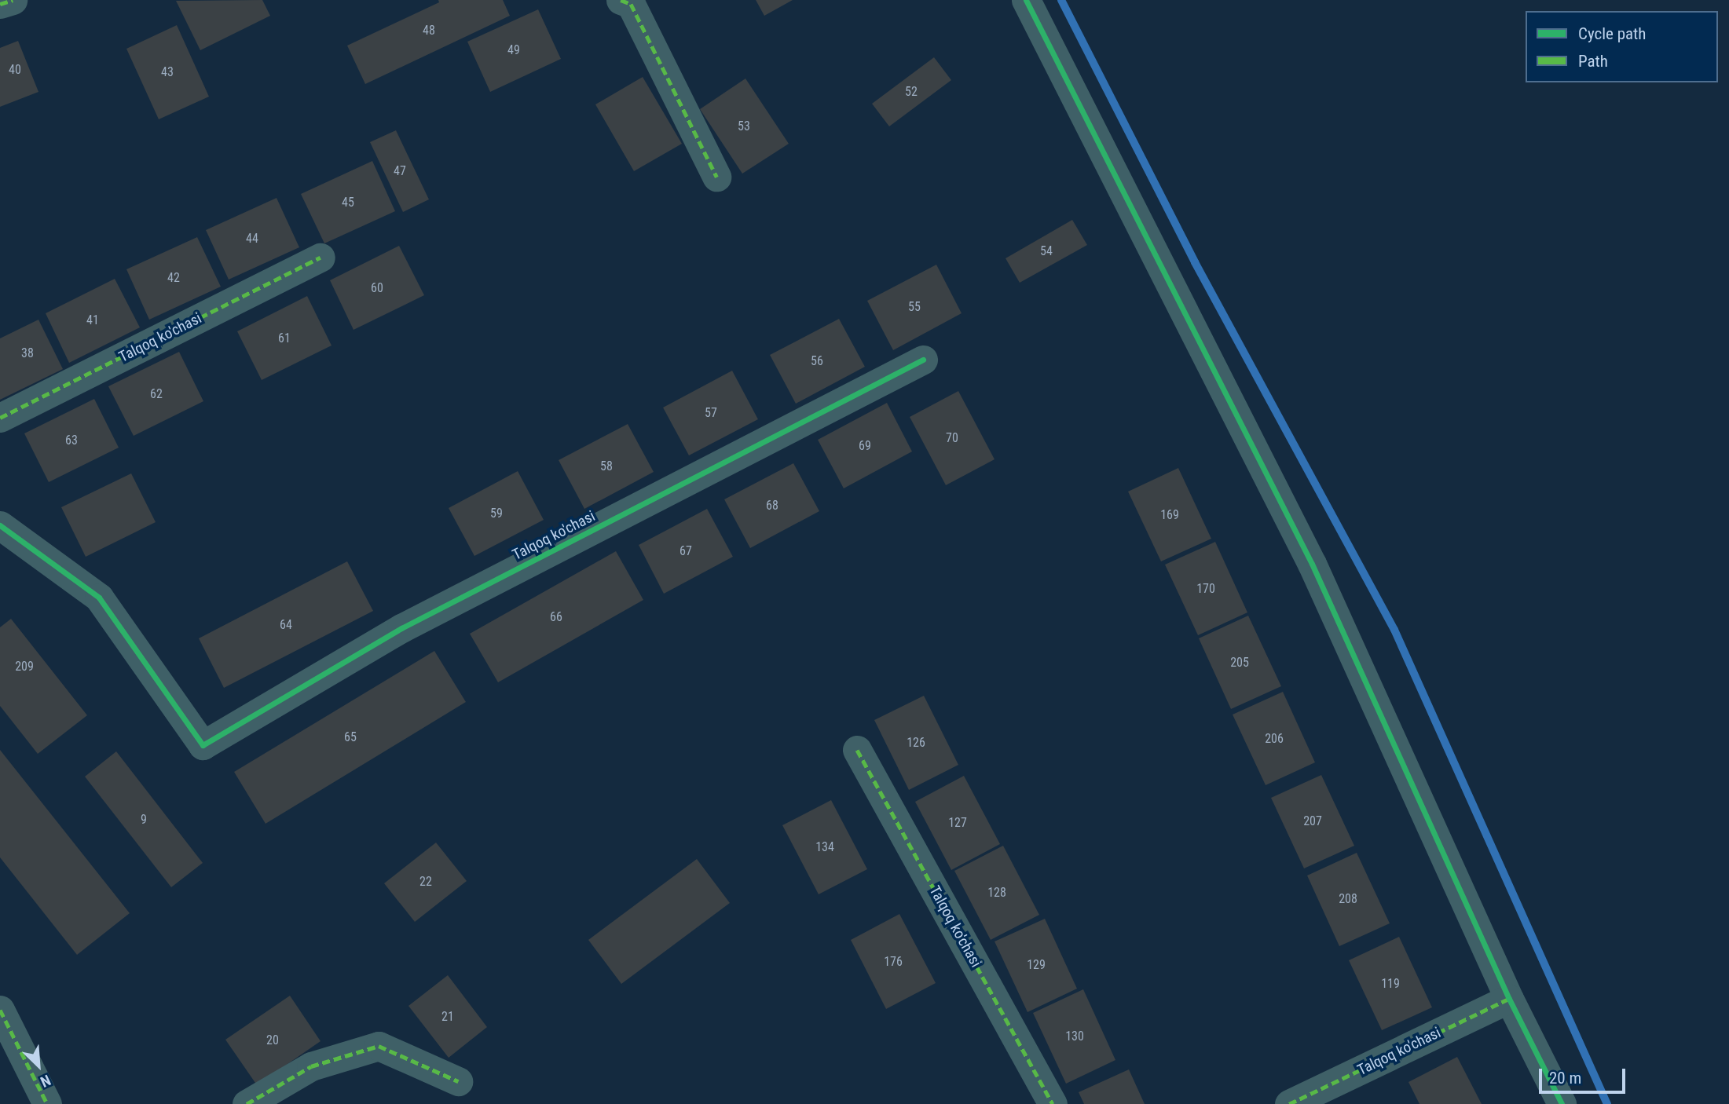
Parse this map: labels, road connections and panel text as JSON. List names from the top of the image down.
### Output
{
  "streets": {
    "street": ["Talqoq ko'chasi"]
  },
  "house_numbers": [
    "48",
    "49",
    "40",
    "43",
    "52",
    "53",
    "47",
    "45",
    "44",
    "54",
    "42",
    "60",
    "55",
    "41",
    "61",
    "38",
    "56",
    "62",
    "57",
    "70",
    "63",
    "69",
    "58",
    "68",
    "59",
    "169",
    "67",
    "170",
    "66",
    "64",
    "205",
    "209",
    "65",
    "206",
    "126",
    "9",
    "207",
    "127",
    "134",
    "22",
    "128",
    "208",
    "176",
    "129",
    "119",
    "21",
    "130",
    "20"
  ],
  "legend": ["Cycle path", "Path"],
  "scale_bar": "20 m",
  "north": "bottom right"
}
